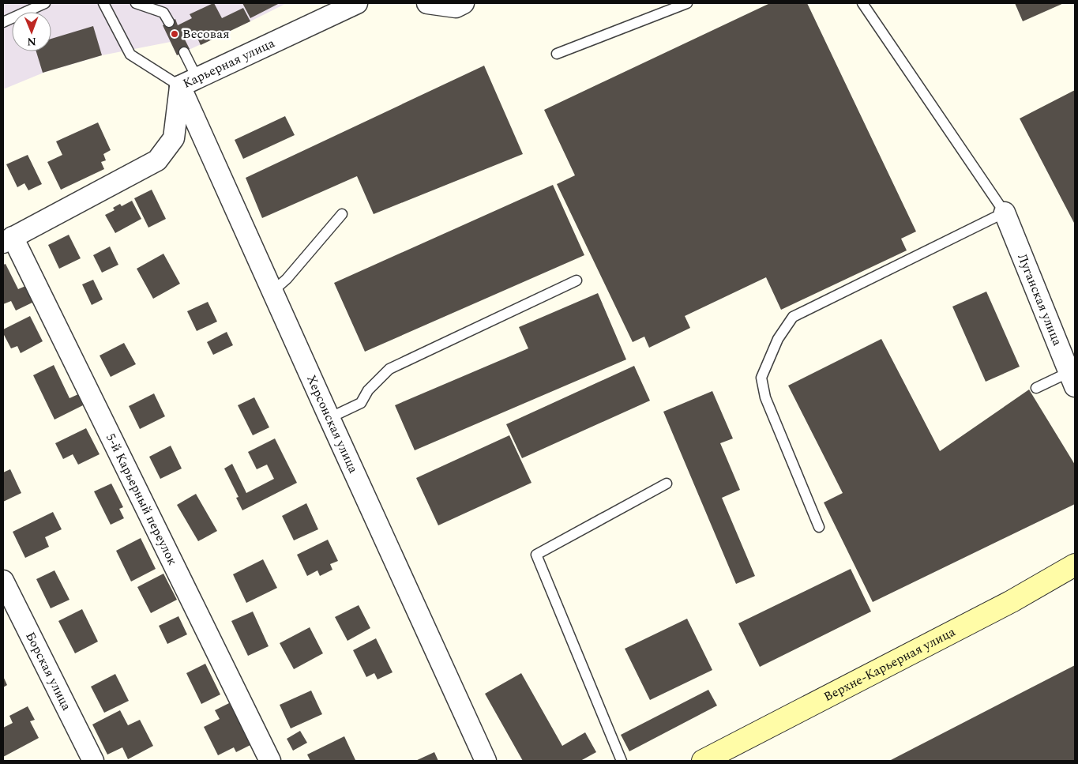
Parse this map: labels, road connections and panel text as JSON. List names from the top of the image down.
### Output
{
  "streets": {
    "street": [
      "Карьерная улица",
      "Луганская улица",
      "Херсонская улица",
      "5-й Карьерный переулок",
      "Верхне-Карьерная улица",
      "Борская улица"
    ]
  },
  "crossings": [
    ["Карьерная улица", "Херсонская улица"],
    ["Карьерная улица", "5-й Карьерный переулок"]
  ],
  "places": ["Весовая"],
  "north": "bottom"
}
